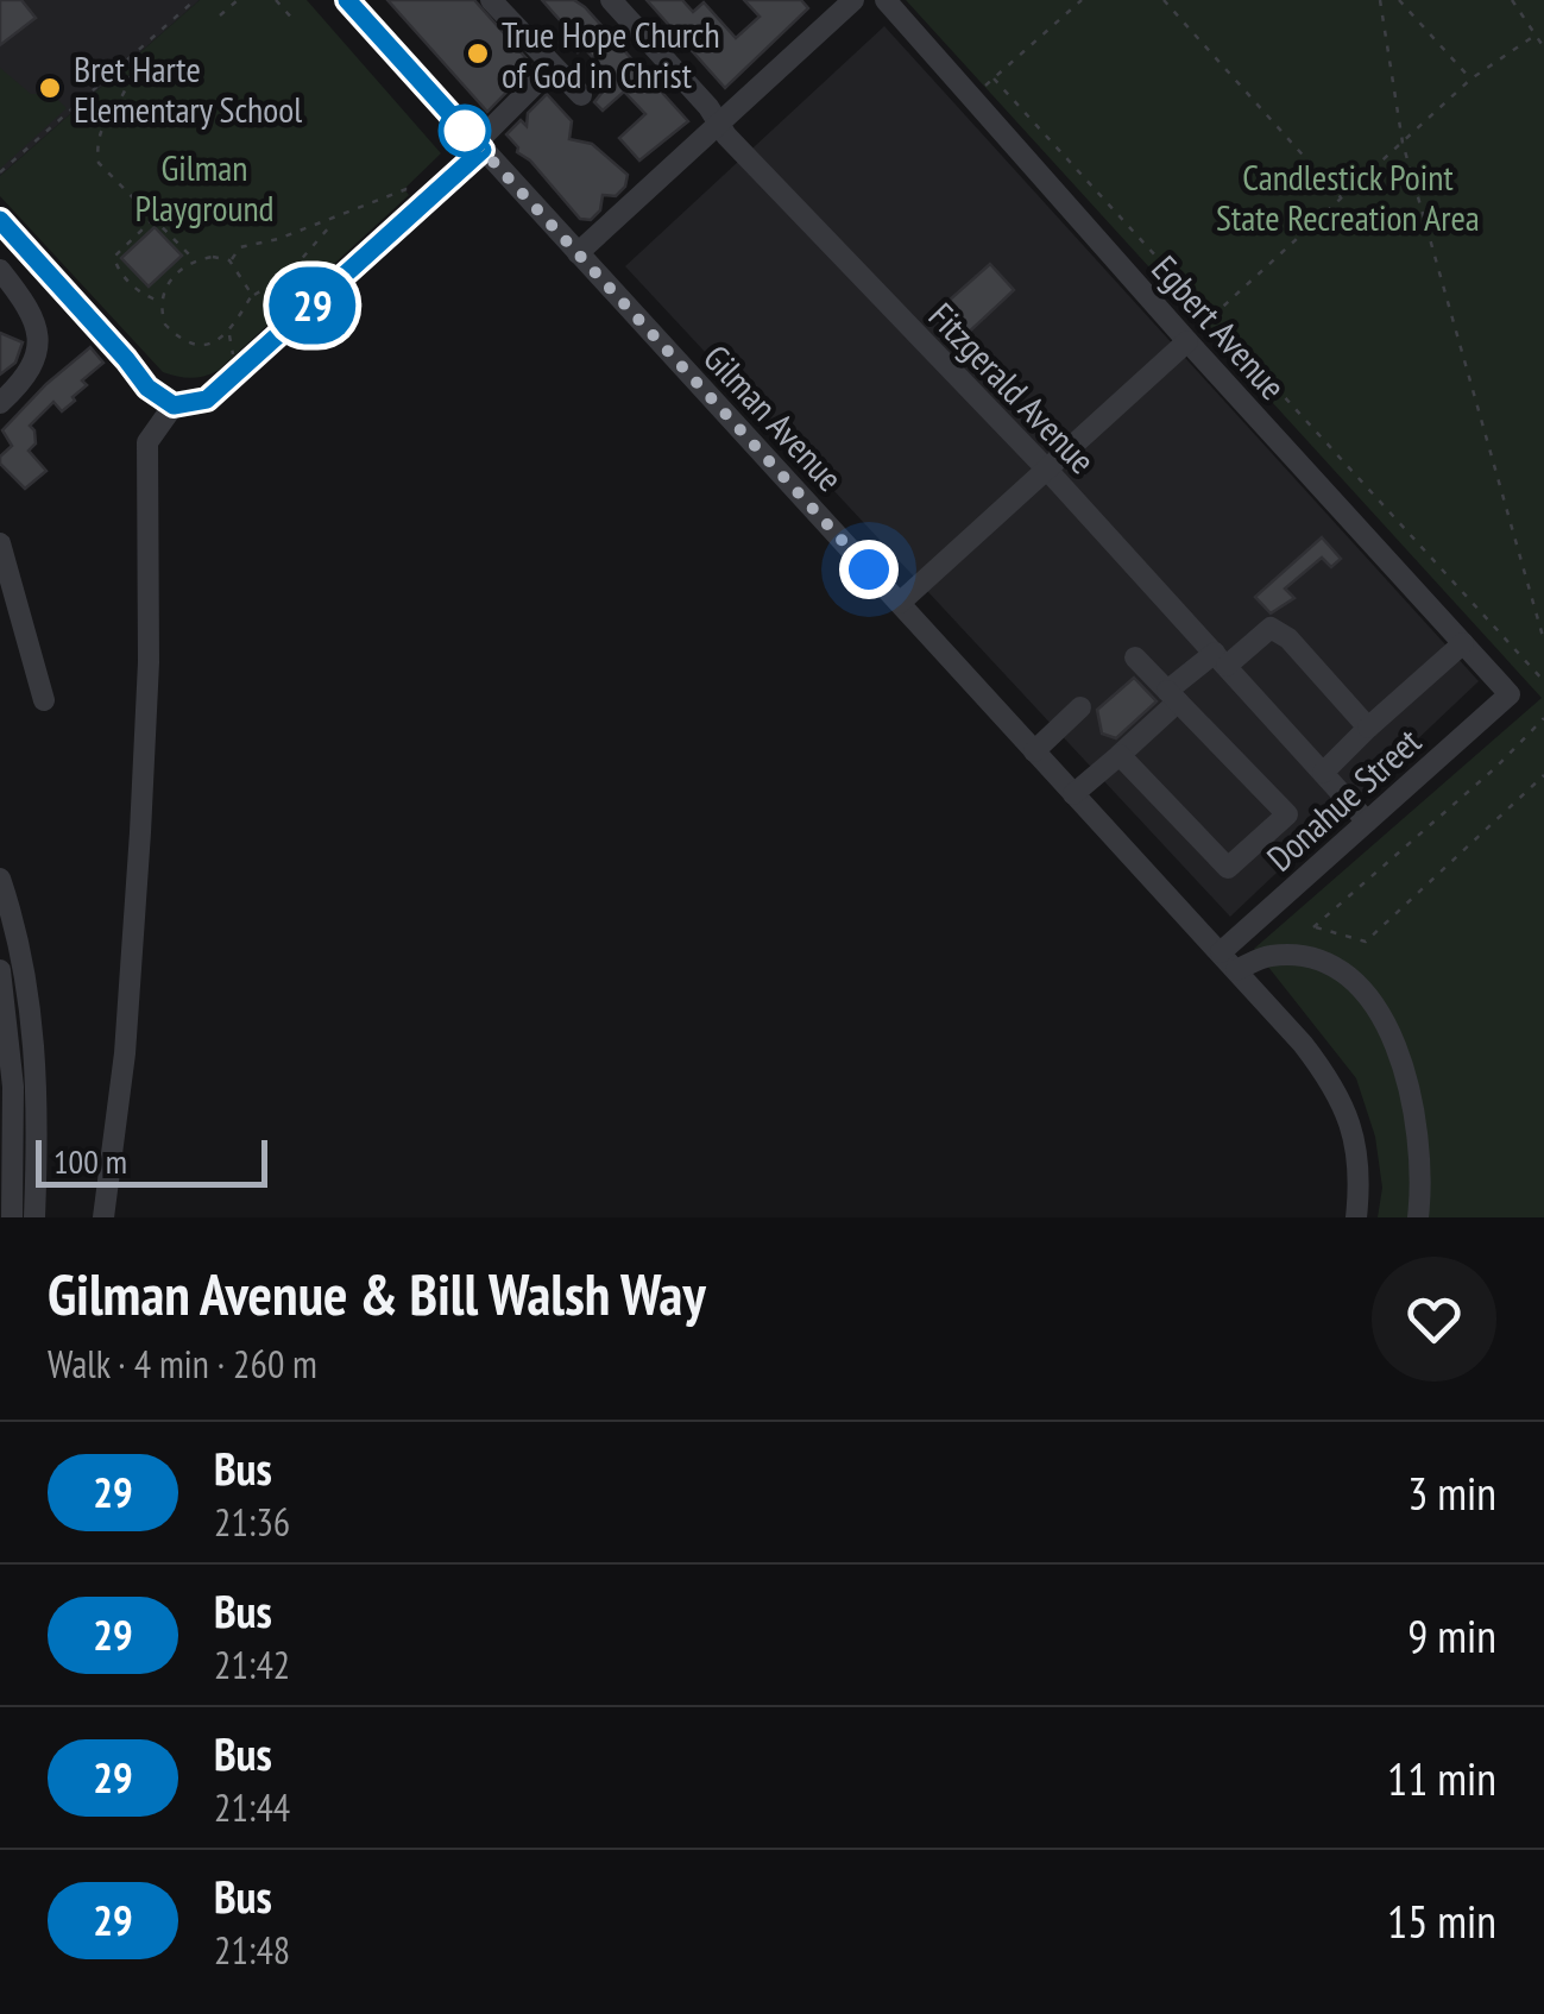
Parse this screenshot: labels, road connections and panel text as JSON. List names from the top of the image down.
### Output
{
  "streets": {
    "street": [
      "Egbert Avenue",
      "Fitzgerald Avenue",
      "Gilman Avenue",
      "Donahue Street"
    ]
  },
  "crossings": [
    ["Egbert Avenue", "Donahue Street"],
    ["Fitzgerald Avenue", "Donahue Street"],
    ["Gilman Avenue", "Donahue Street"]
  ],
  "parks": ["Gilman Playground", "Candlestick Point State Recreation Area"],
  "places": ["True Hope Church of God in Christ", "Bret Harte Elementary School"],
  "lines": ["bus line 29"],
  "scale_bar": "100 m",
  "page": {
    "on_map": "29",
    "scale": "100 m",
    "heading": ["Gilman Avenue & Bill Walsh Way", "Walk · 4 min · 260 m"],
    "list": [
      {
        "mark": "29",
        "name": "Bus",
        "note": "21:36",
        "value": "3 min"
      },
      {
        "mark": "29",
        "name": "Bus",
        "note": "21:42",
        "value": "9 min"
      },
      {
        "mark": "29",
        "name": "Bus",
        "note": "21:44",
        "value": "11 min"
      },
      {
        "mark": "29",
        "name": "Bus",
        "note": "21:48",
        "value": "15 min"
      }
    ]
  }
}
